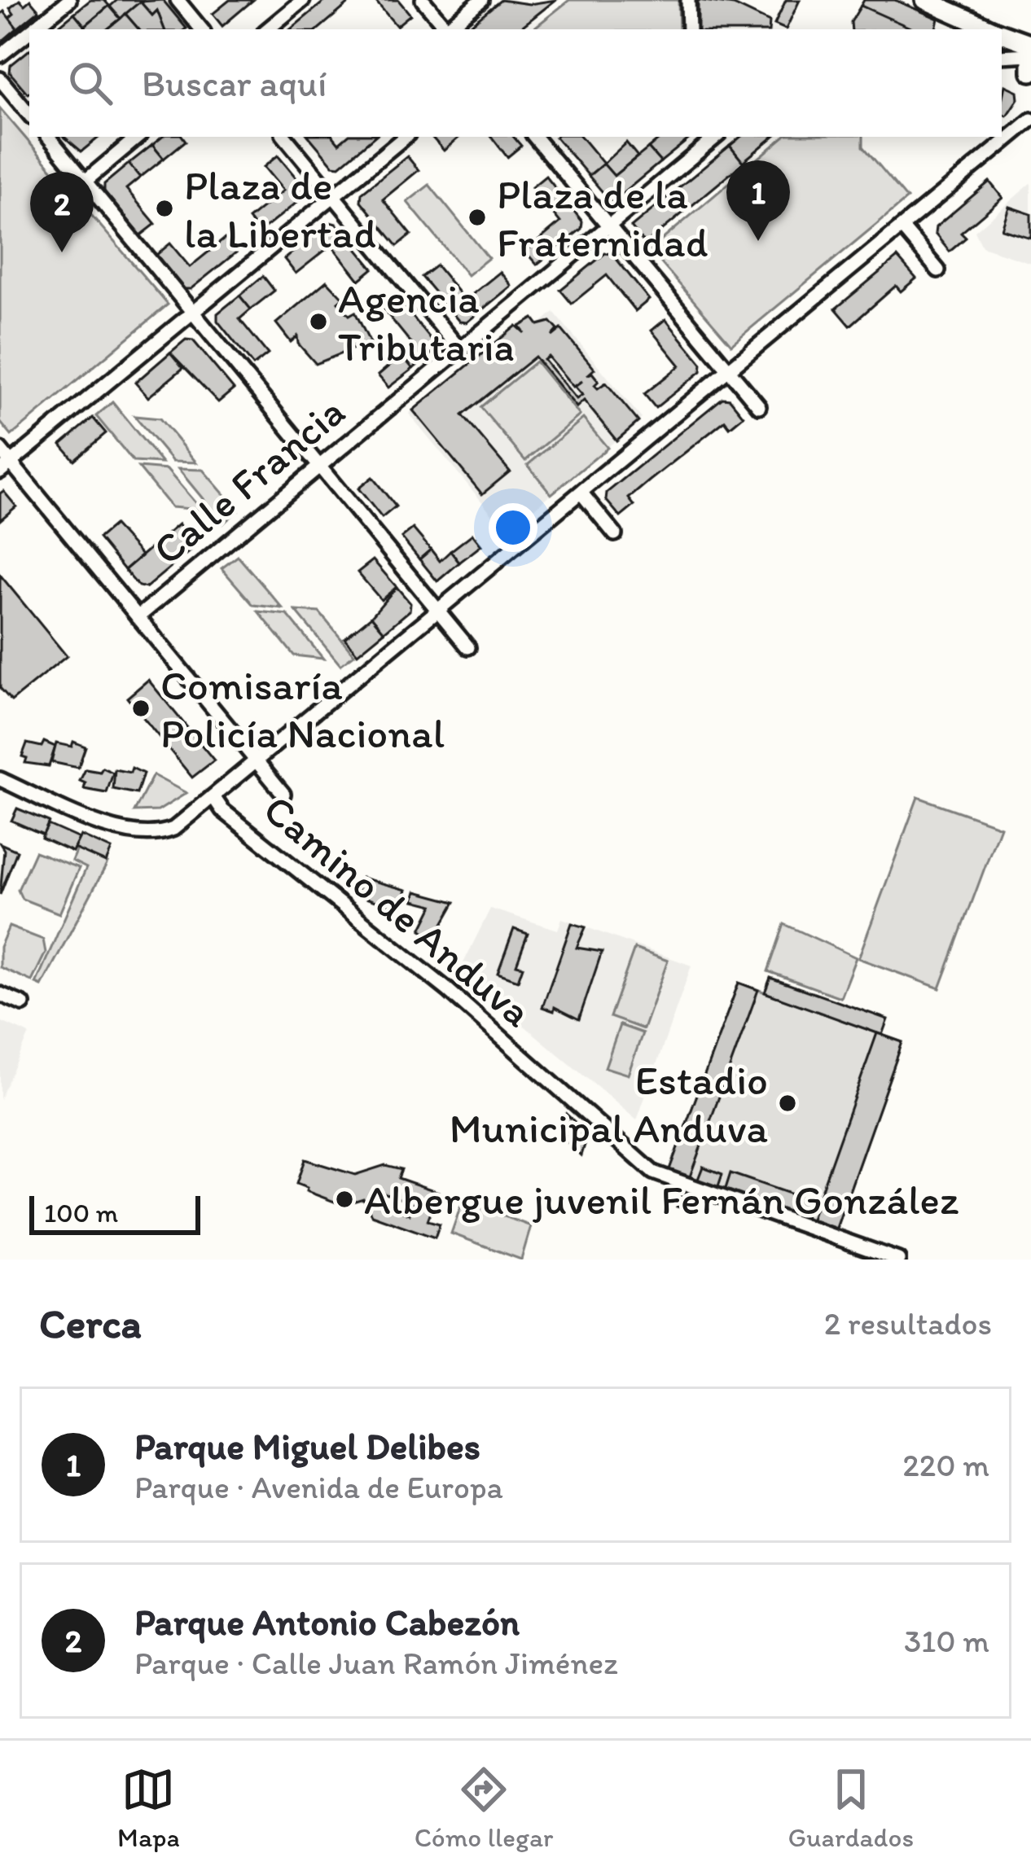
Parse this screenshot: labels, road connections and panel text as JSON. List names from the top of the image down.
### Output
{
  "streets": {
    "street": ["Calle Francia", "Camino de Anduva"]
  },
  "places": [
    "Plaza de la Libertad",
    "Plaza de la Fraternidad",
    "Agencia Tributaria",
    "Comisaría Policía Nacional",
    "Estadio Municipal Anduva",
    "Albergue juvenil Fernán González"
  ],
  "scale_bar": "100 m",
  "page": {
    "search": "Buscar aquí",
    "pins": ["1", "2"],
    "scale": "100 m",
    "heading": ["Cerca", "2 resultados"],
    "list": [
      {
        "mark": "1",
        "name": "Parque Miguel Delibes",
        "note": "Parque · Avenida de Europa",
        "value": "220 m"
      },
      {
        "mark": "2",
        "name": "Parque Antonio Cabezón",
        "note": "Parque · Calle Juan Ramón Jiménez",
        "value": "310 m"
      }
    ],
    "nav": ["Mapa", "Cómo llegar", "Guardados"]
  }
}
